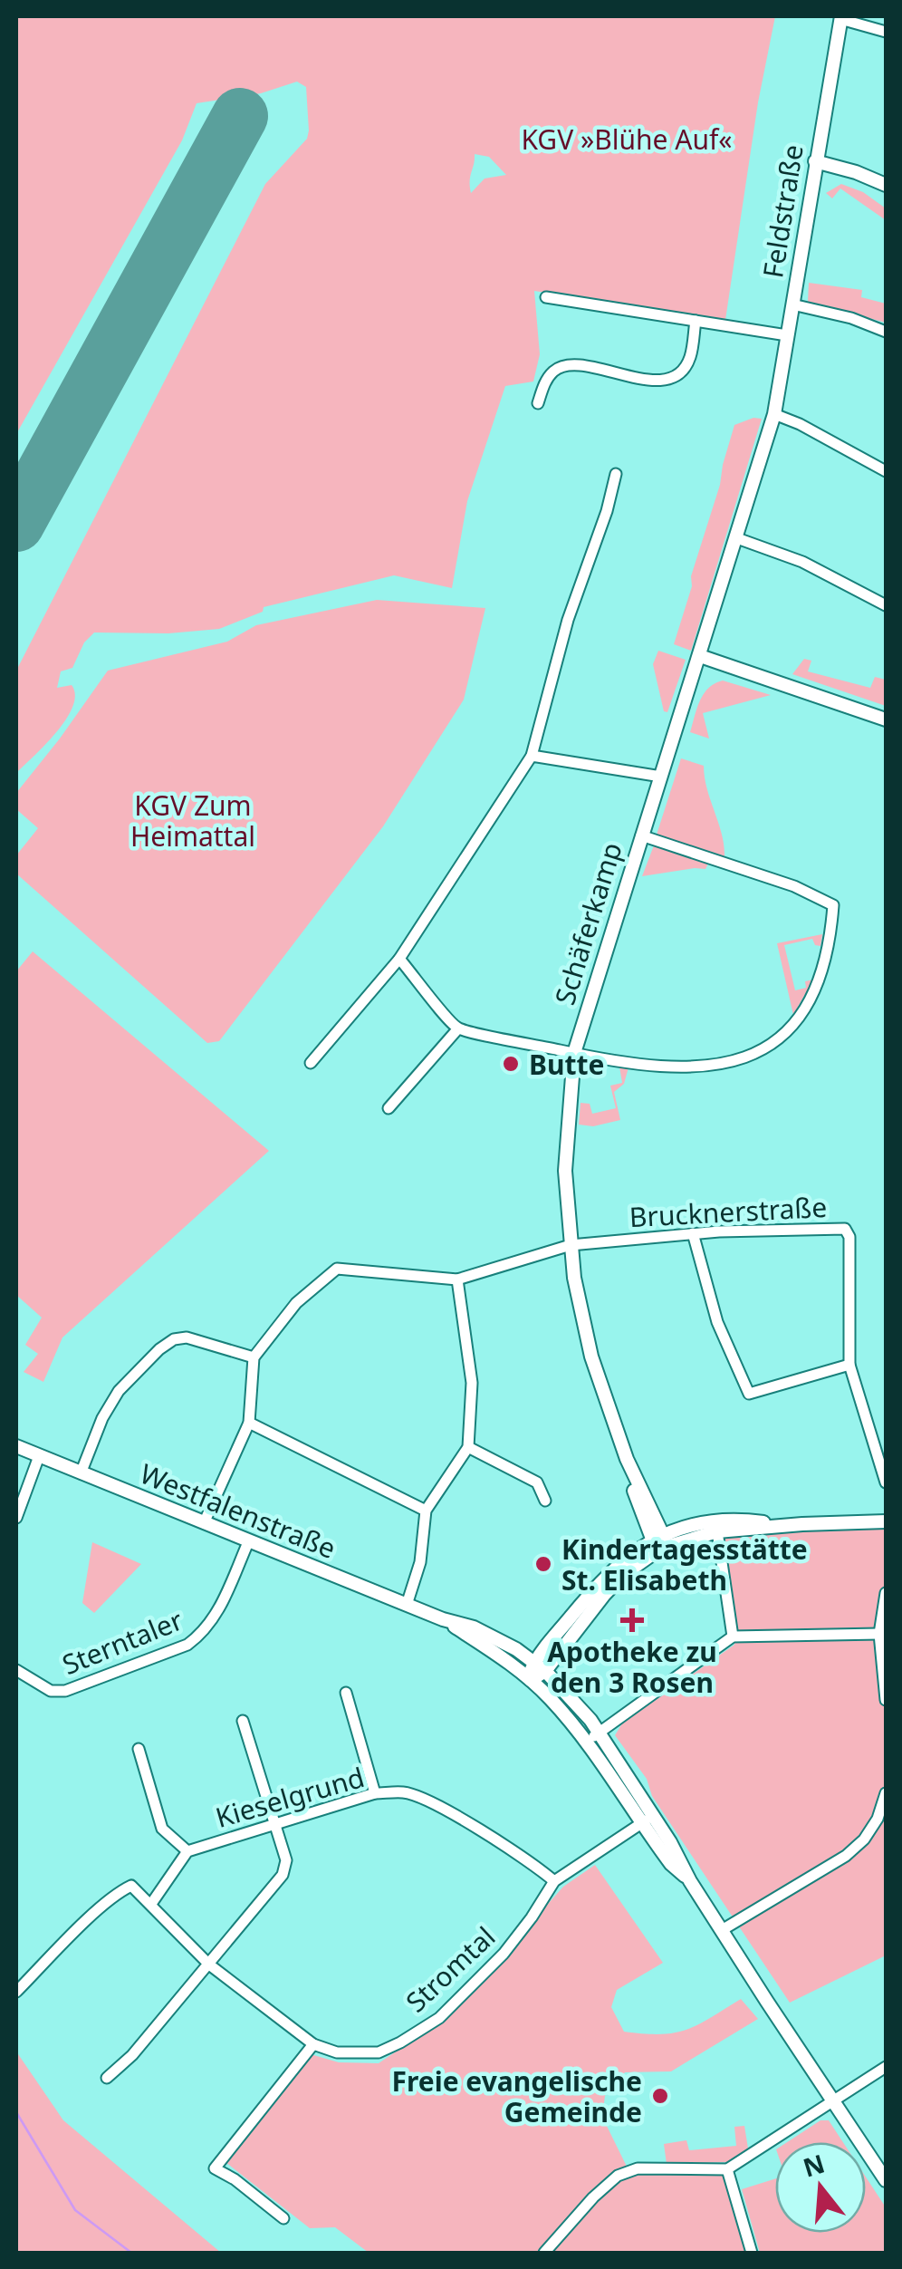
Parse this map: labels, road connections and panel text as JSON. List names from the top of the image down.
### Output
{
  "streets": {
    "street": [
      "Feldstraße",
      "Schäferkamp",
      "Brucknerstraße",
      "Westfalenstraße",
      "Sterntaler",
      "Kieselgrund",
      "Stromtal"
    ]
  },
  "crossings": [
    ["Feldstraße", "Schäferkamp"],
    ["Schäferkamp", "Brucknerstraße"],
    ["Westfalenstraße", "Sterntaler"],
    ["Westfalenstraße", "Stromtal"],
    ["Kieselgrund", "Stromtal"]
  ],
  "parks": ["KGV »Blühe Auf«", "KGV Zum Heimattal"],
  "places": {
    "other": ["Butte", "Kindertagesstätte St. Elisabeth", "Freie evangelische Gemeinde"],
    "health": ["Apotheke zu den 3 Rosen"]
  },
  "north": "top"
}
